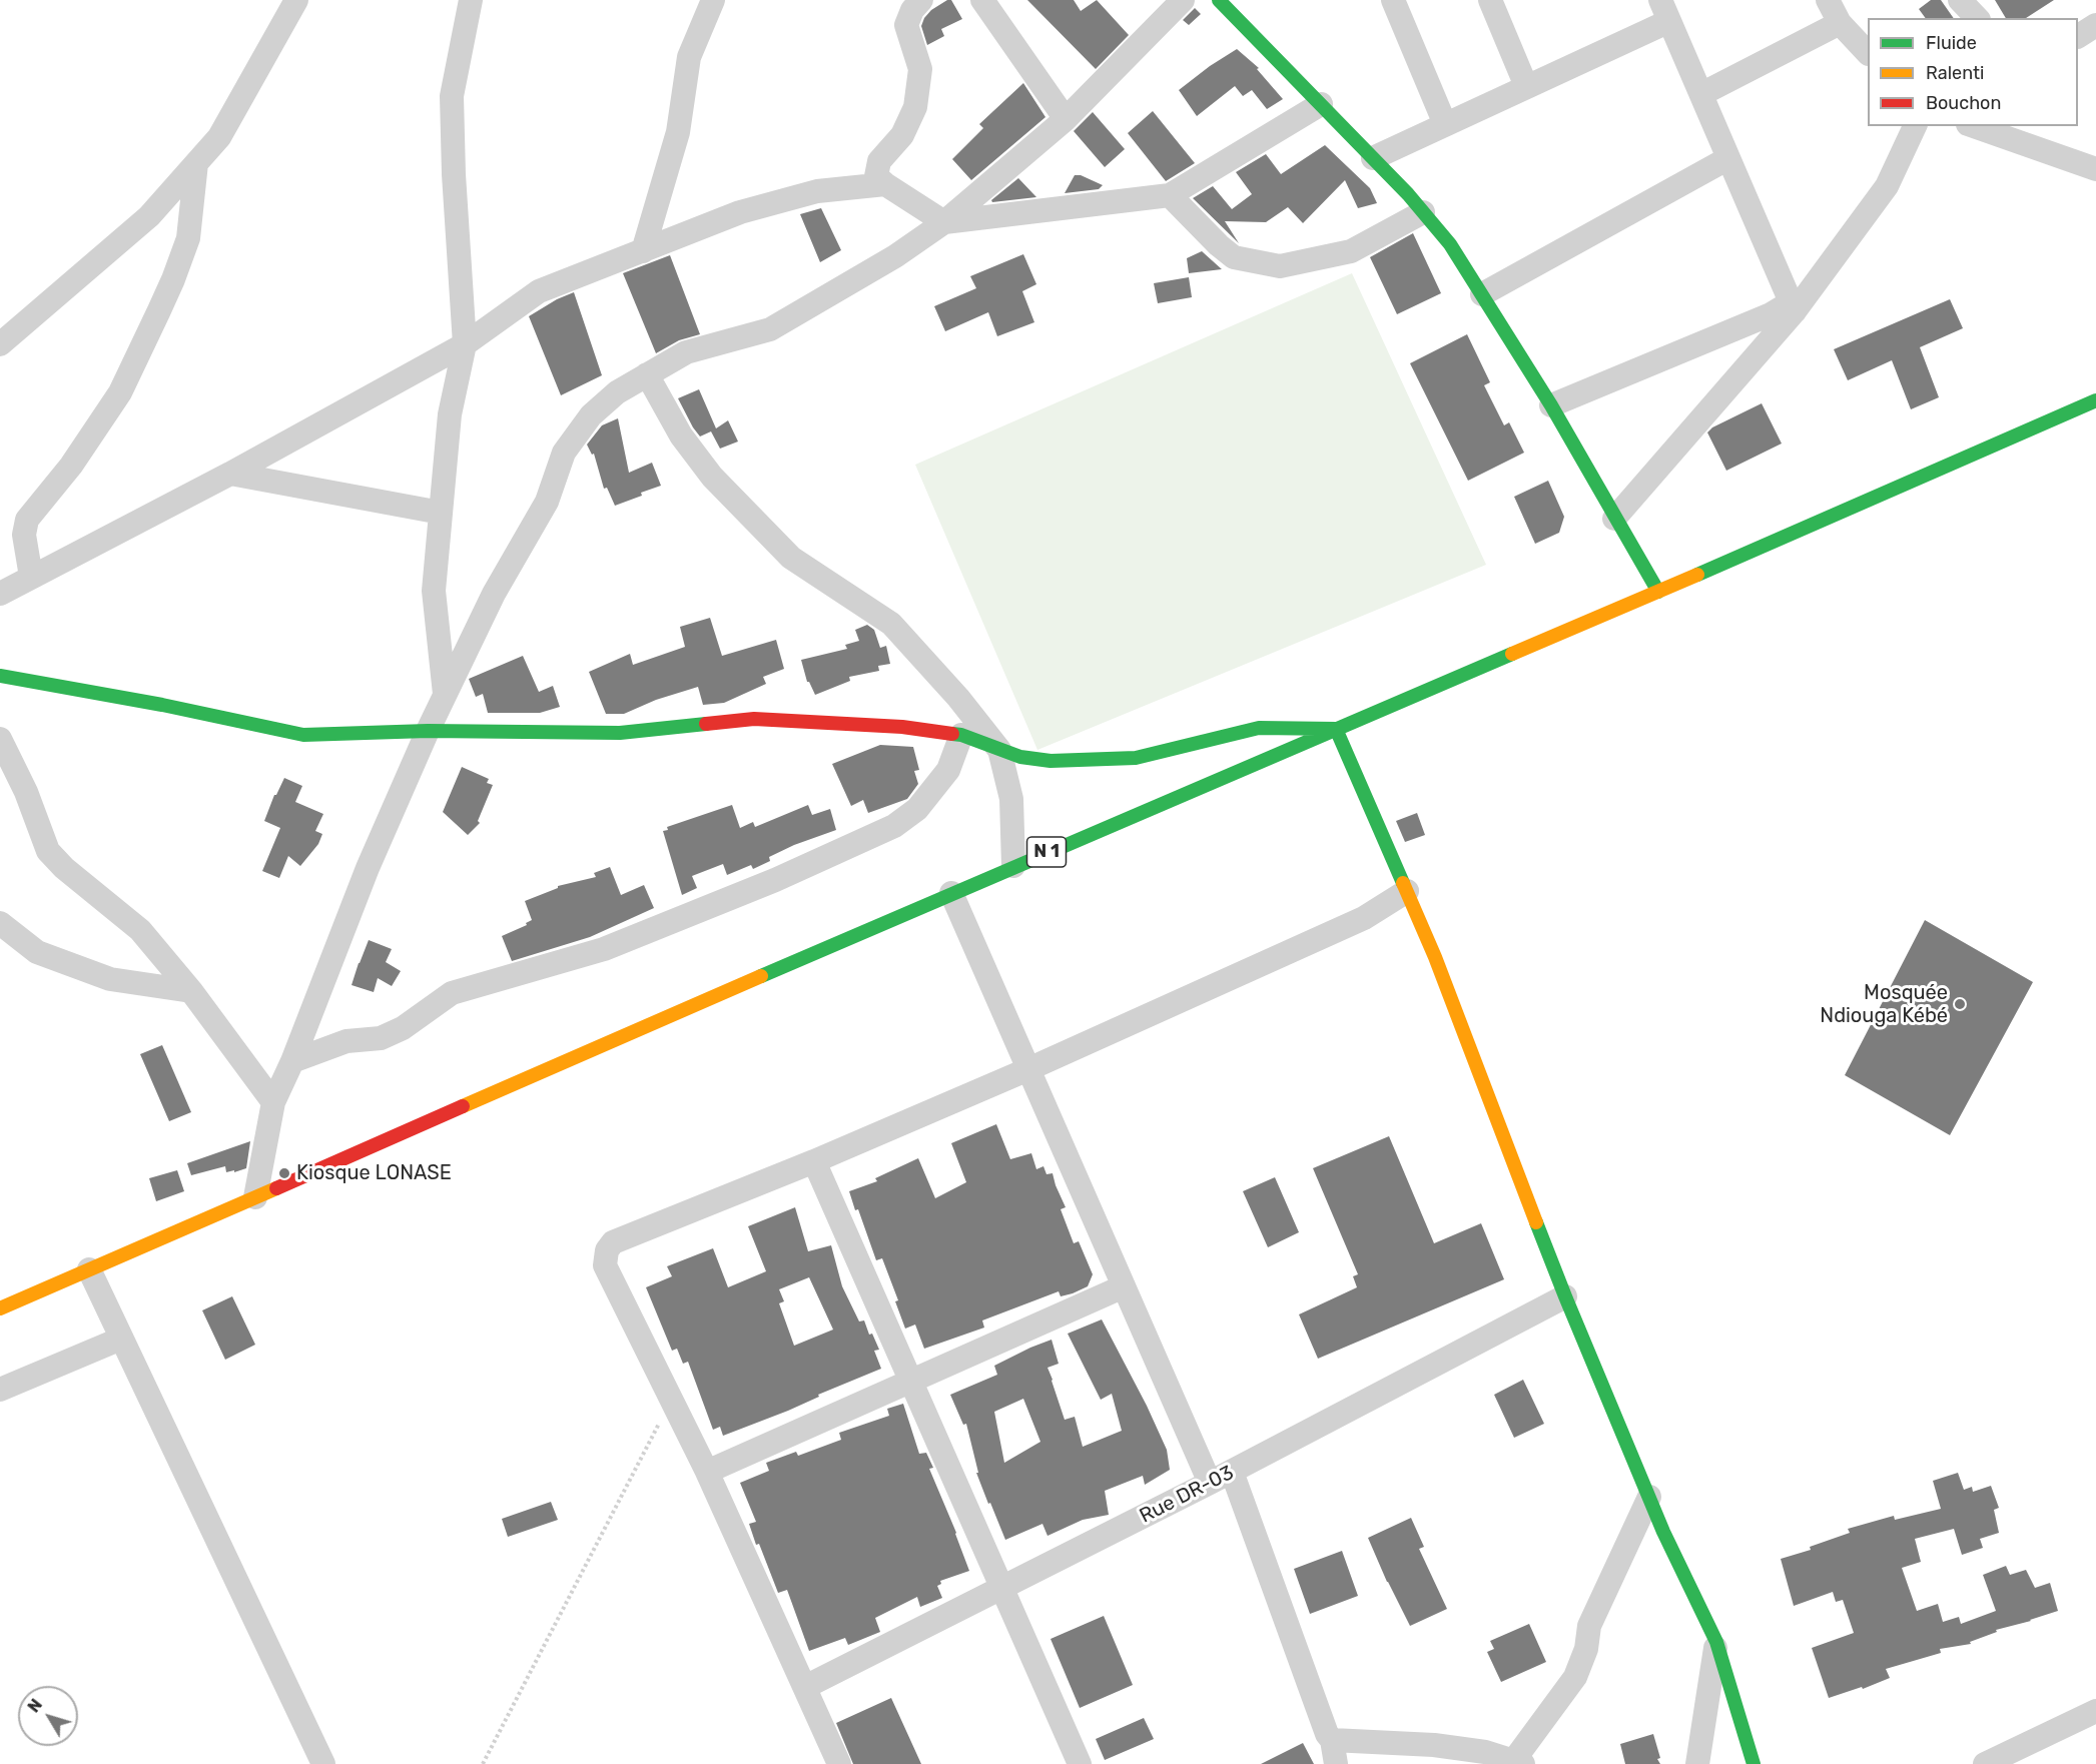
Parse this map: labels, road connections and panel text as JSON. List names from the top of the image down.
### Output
{
  "streets": {
    "main road": ["N 1"],
    "street": ["Rue DR-03"]
  },
  "places": ["Mosquée Ndiouga Kébé", "Kiosque LONASE"],
  "legend": ["Fluide", "Ralenti", "Bouchon"],
  "north": "top left"
}
